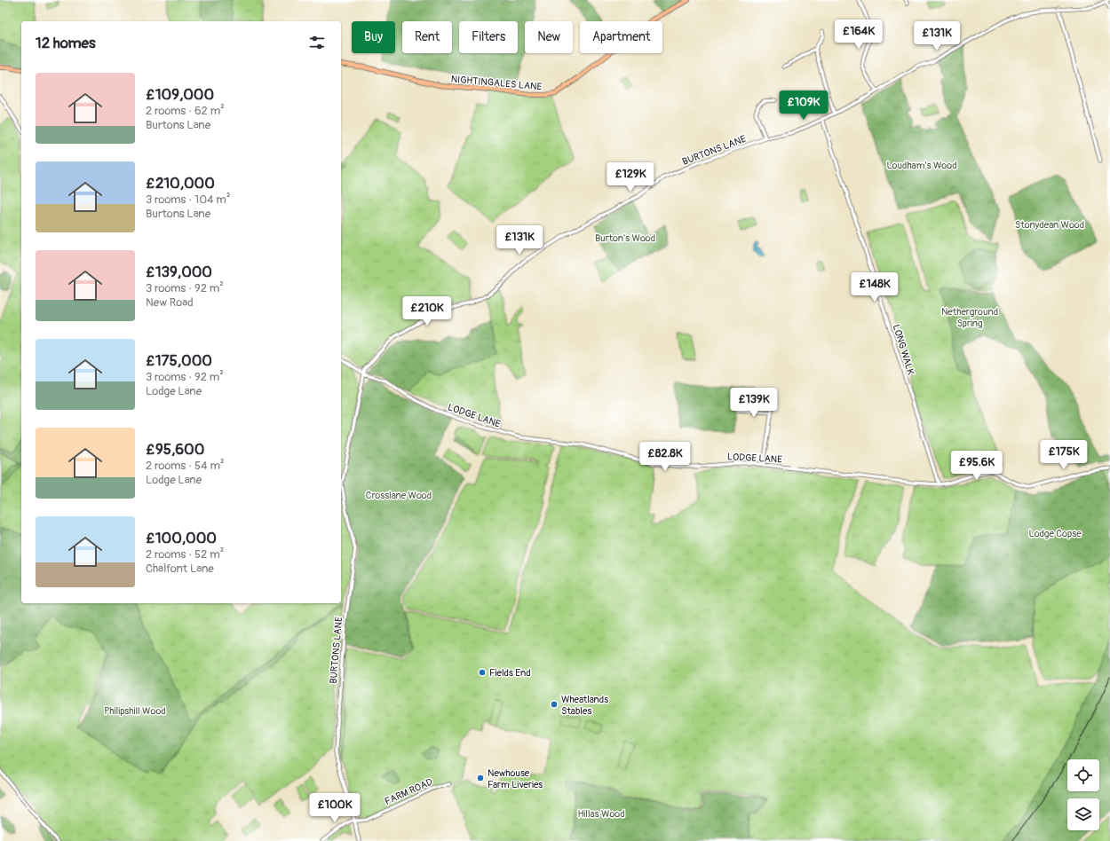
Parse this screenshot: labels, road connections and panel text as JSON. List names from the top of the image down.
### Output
{
  "streets": {
    "main road": ["NIGHTINGALES LANE"],
    "street": [
      "BURTONS LANE",
      "LONG WALK",
      "LODGE LANE",
      "FARM ROAD"
    ]
  },
  "crossings": [
    ["BURTONS LANE", "LONG WALK"],
    ["BURTONS LANE", "LODGE LANE"],
    ["BURTONS LANE", "FARM ROAD"],
    ["LONG WALK", "LODGE LANE"]
  ],
  "parks": [
    "Loudham's Wood",
    "Stonydean Wood",
    "Burton's Wood",
    "Netherground Spring",
    "Crosslane Wood",
    "Lodge Copse",
    "Philipshill Wood",
    "Hillas Wood"
  ],
  "places": ["Fields End", "Wheatlands Stables", "Newhouse Farm Liveries"],
  "page": {
    "price": [
      "£164K",
      "£131K",
      "£109K",
      "£129K",
      "£131K",
      "£148K",
      "£210K",
      "£139K",
      "£175K",
      "£82.8K",
      "£95.6K",
      "£100K"
    ],
    "chip": [
      "Buy",
      "Rent",
      "Filters",
      "New",
      "Apartment"
    ],
    "heading": "12 homes",
    "list": [
      {
        "name": "£109,000",
        "note": "2 rooms · 62 m² · Burtons Lane"
      },
      {
        "name": "£210,000",
        "note": "3 rooms · 104 m² · Burtons Lane"
      },
      {
        "name": "£139,000",
        "note": "3 rooms · 92 m² · New Road"
      },
      {
        "name": "£175,000",
        "note": "3 rooms · 92 m² · Lodge Lane"
      },
      {
        "name": "£95,600",
        "note": "2 rooms · 54 m² · Lodge Lane"
      },
      {
        "name": "£100,000",
        "note": "2 rooms · 52 m² · Chalfont Lane"
      }
    ]
  }
}
